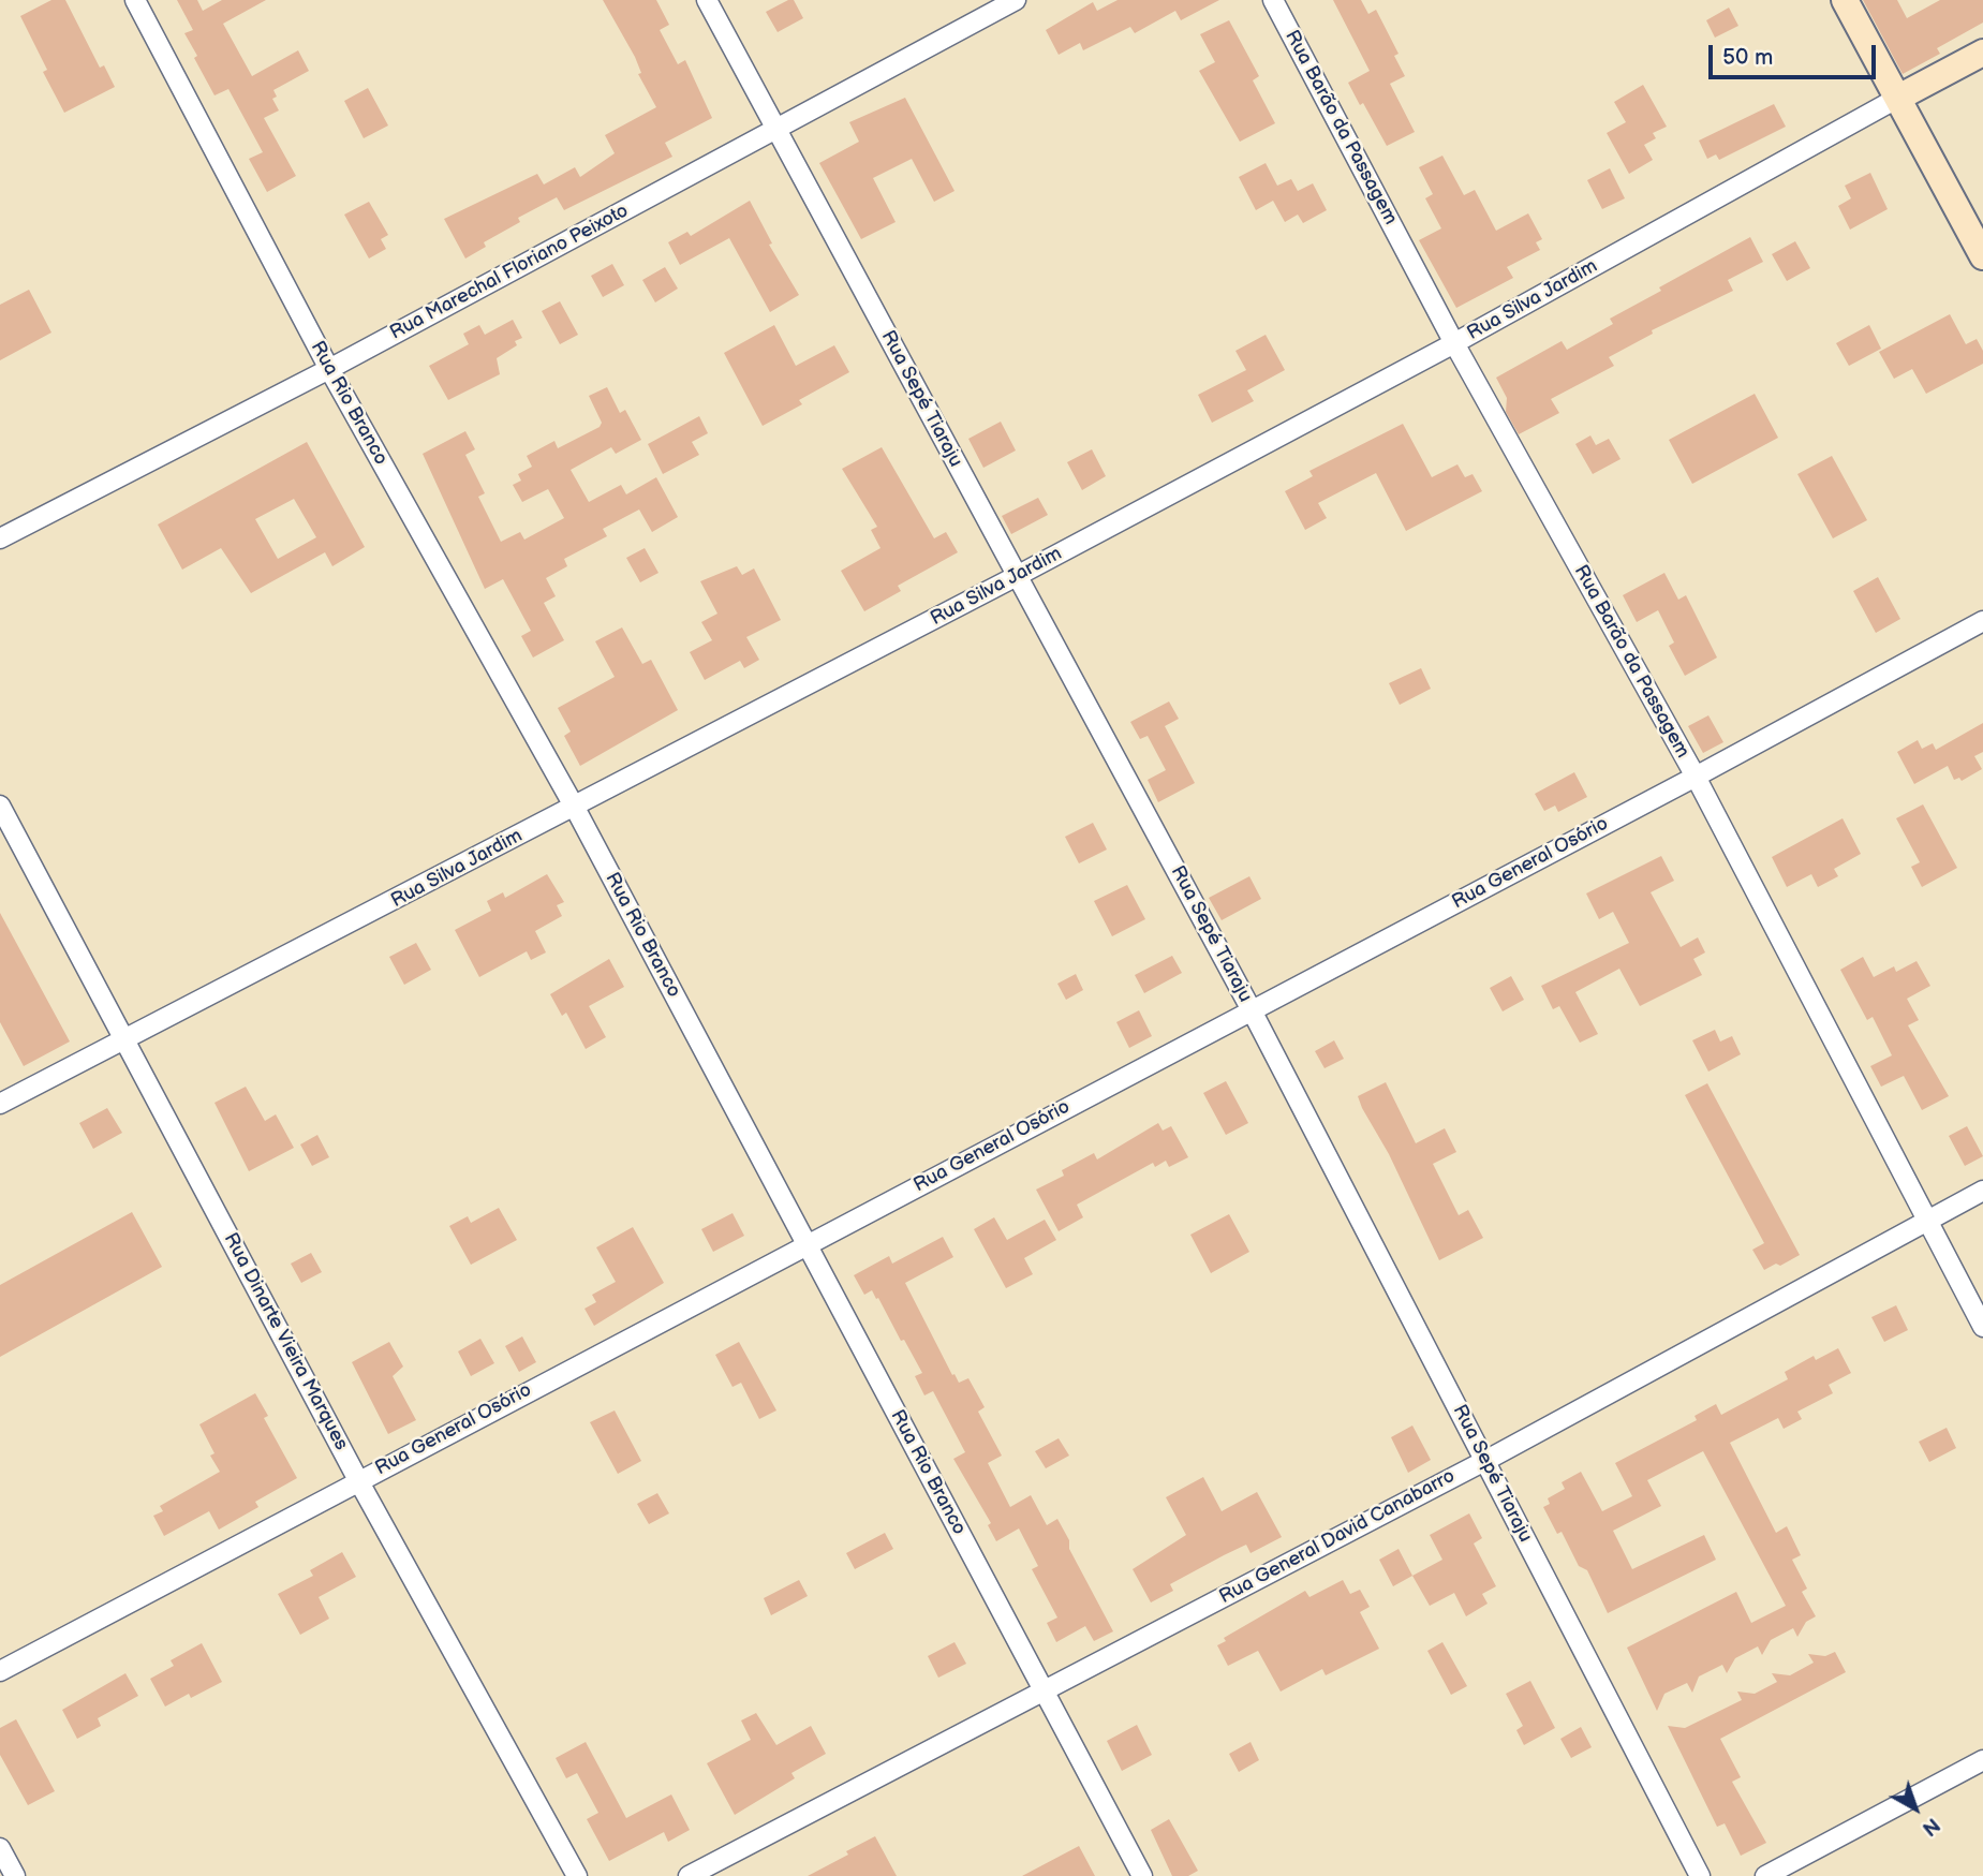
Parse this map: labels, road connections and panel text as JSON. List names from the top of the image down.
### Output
{
  "streets": {
    "street": [
      "Rua Barão da Passagem",
      "Rua Marechal Floriano Peixoto",
      "Rua Silva Jardim",
      "Rua Sepé Tiaraju",
      "Rua Rio Branco",
      "Rua General Osório",
      "Rua Dinarte Vieira Marques",
      "Rua General David Canabarro"
    ]
  },
  "crossings": [
    ["Rua Barão da Passagem", "Rua Silva Jardim"],
    ["Rua Barão da Passagem", "Rua General Osório"],
    ["Rua Barão da Passagem", "Rua General David Canabarro"],
    ["Rua Marechal Floriano Peixoto", "Rua Sepé Tiaraju"],
    ["Rua Marechal Floriano Peixoto", "Rua Rio Branco"],
    ["Rua Silva Jardim", "Rua Sepé Tiaraju"],
    ["Rua Silva Jardim", "Rua Rio Branco"],
    ["Rua Silva Jardim", "Rua Dinarte Vieira Marques"],
    ["Rua Sepé Tiaraju", "Rua General Osório"],
    ["Rua Sepé Tiaraju", "Rua General David Canabarro"],
    ["Rua Rio Branco", "Rua General Osório"],
    ["Rua Rio Branco", "Rua General David Canabarro"],
    ["Rua General Osório", "Rua Dinarte Vieira Marques"]
  ],
  "scale_bar": "50 m",
  "north": "bottom right"
}
